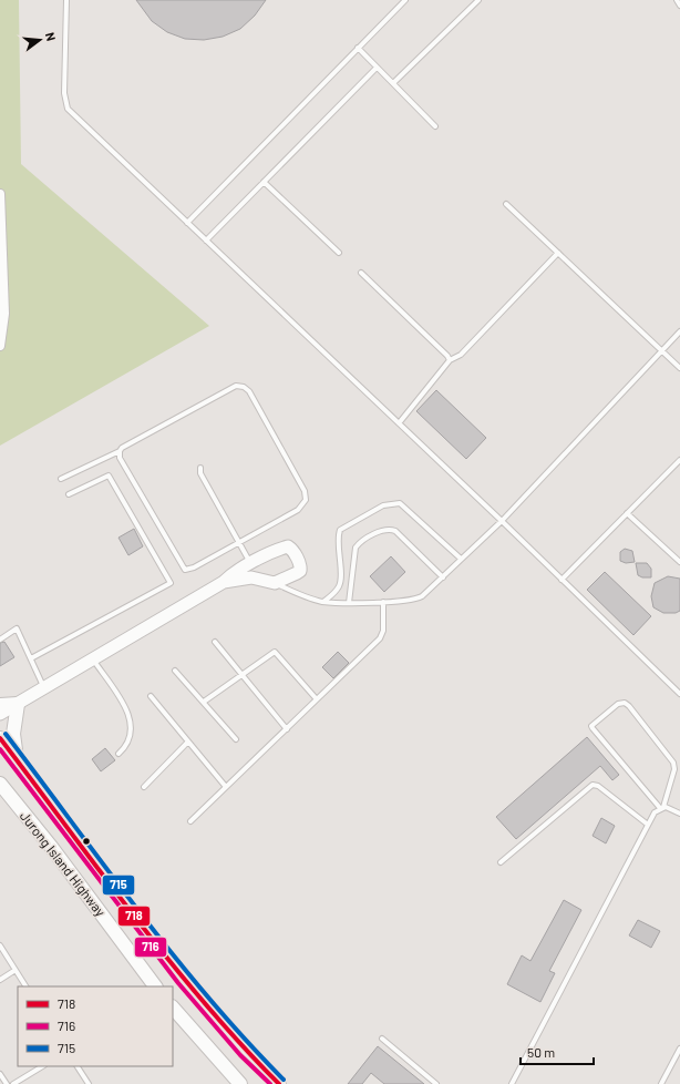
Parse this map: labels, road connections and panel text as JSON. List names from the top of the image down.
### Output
{
  "streets": {
    "main road": ["Jurong Island Highway"]
  },
  "lines": ["transit line 715", "transit line 718", "transit line 716"],
  "legend": ["718", "716", "715"],
  "scale_bar": "50 m",
  "north": "right"
}
